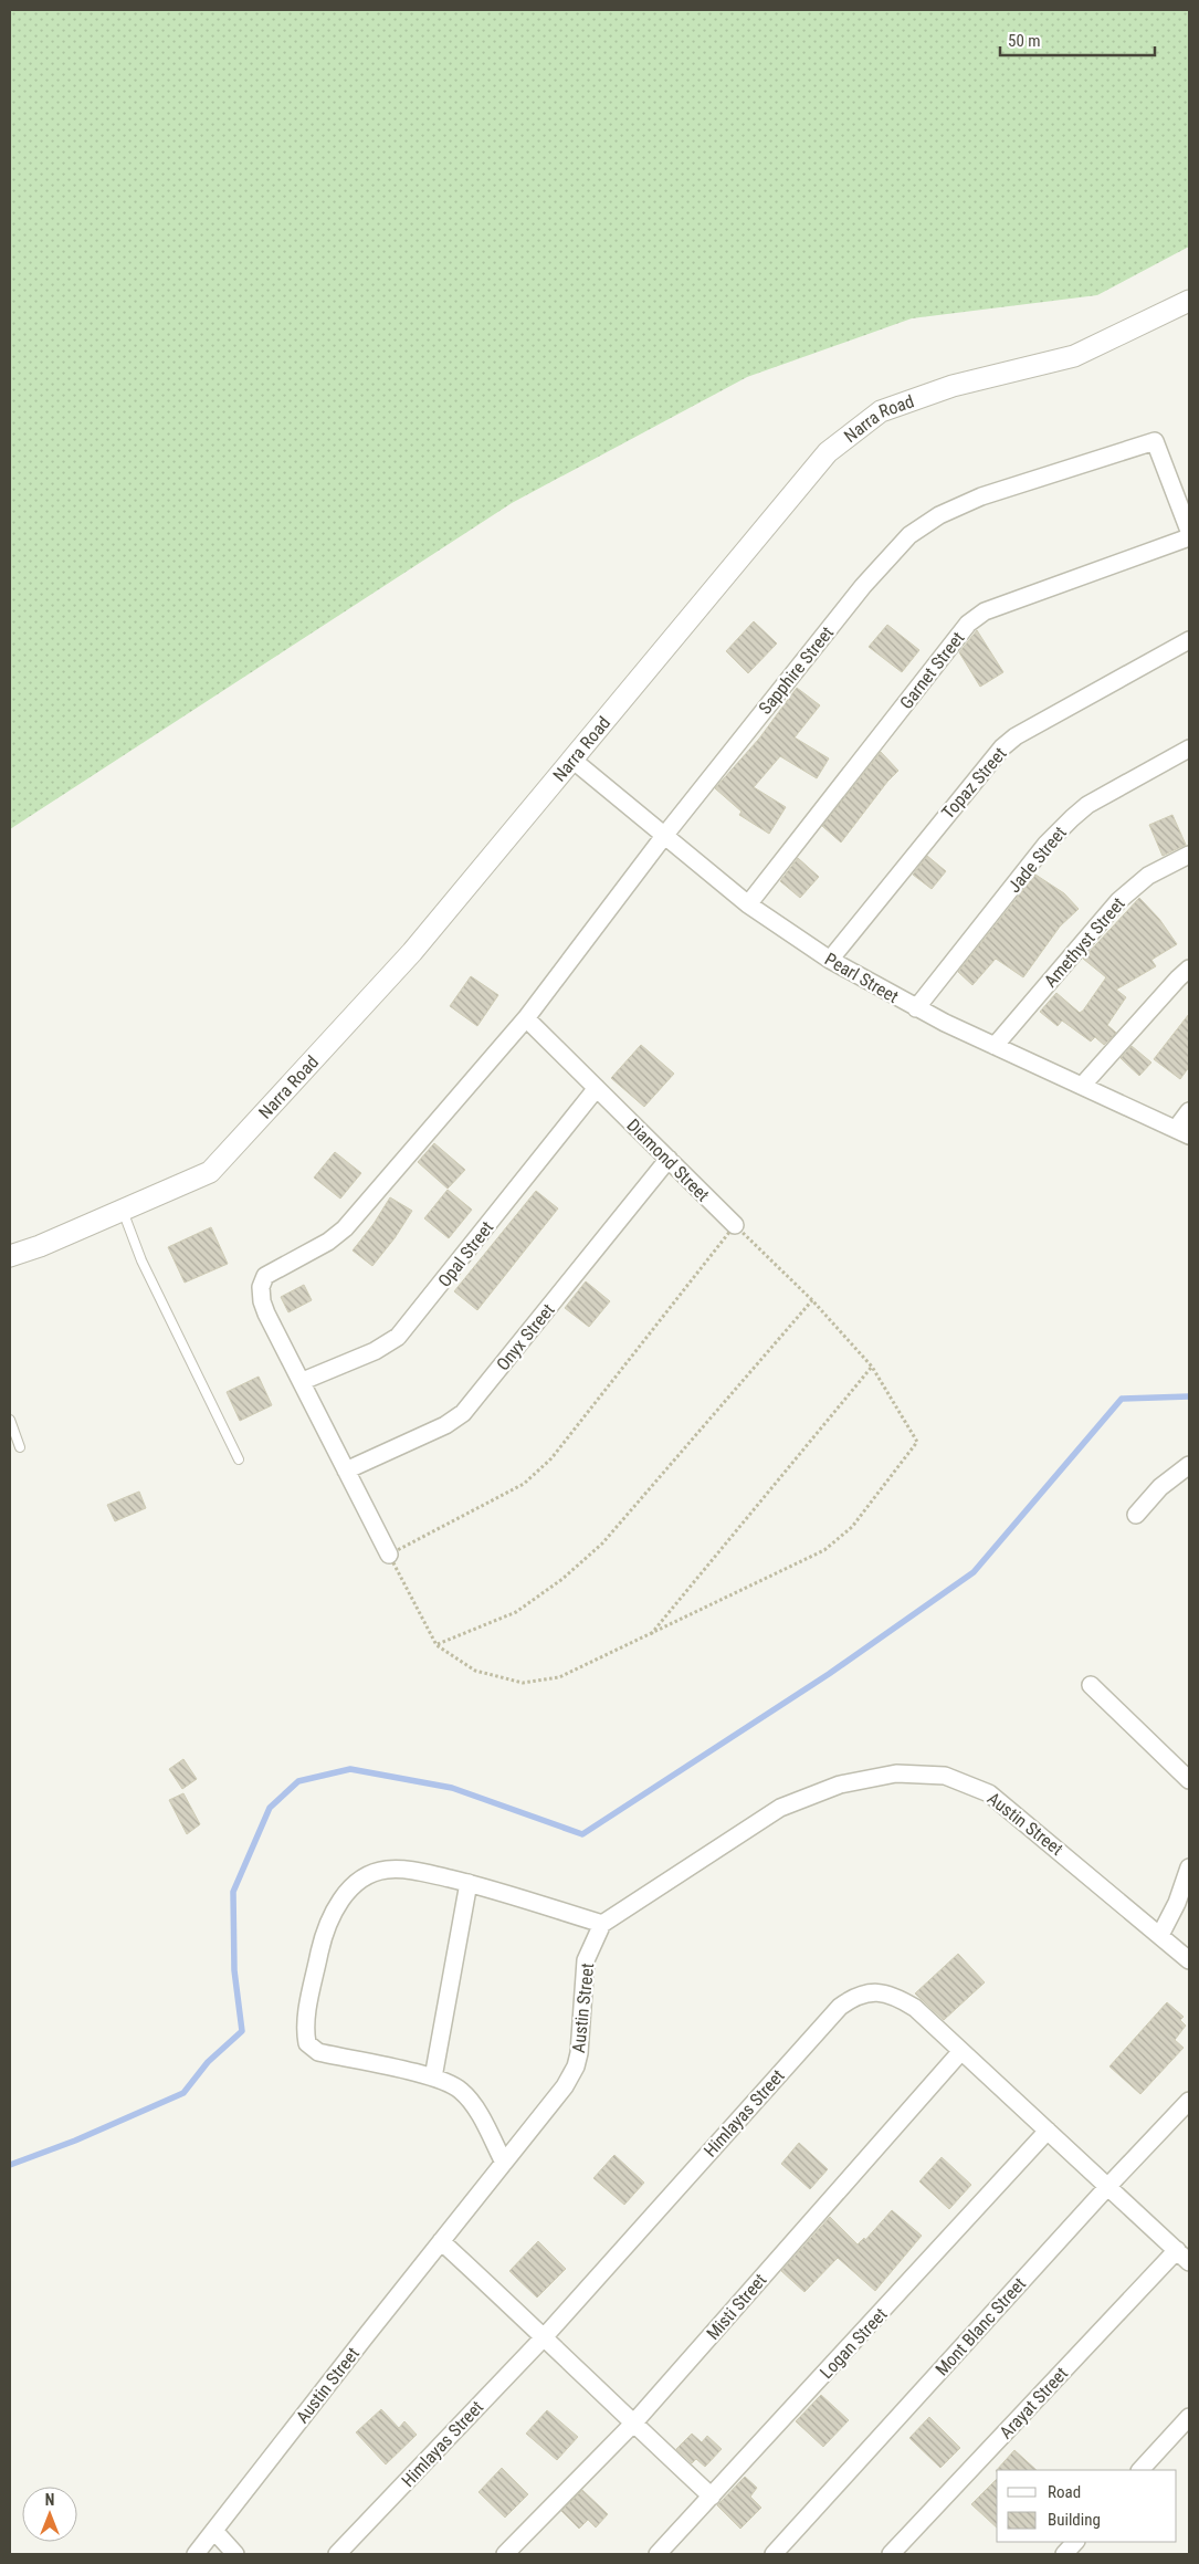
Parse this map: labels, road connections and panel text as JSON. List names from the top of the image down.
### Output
{
  "streets": {
    "street": [
      "Narra Road",
      "Sapphire Street",
      "Garnet Street",
      "Topaz Street",
      "Jade Street",
      "Amethyst Street",
      "Pearl Street",
      "Diamond Street",
      "Opal Street",
      "Onyx Street",
      "Austin Street",
      "Himlayas Street",
      "Misti Street",
      "Mont Blanc Street",
      "Logan Street",
      "Arayat Street"
    ]
  },
  "crossings": [
    ["Narra Road", "Pearl Street"],
    ["Sapphire Street", "Pearl Street"],
    ["Sapphire Street", "Diamond Street"],
    ["Sapphire Street", "Opal Street"],
    ["Garnet Street", "Pearl Street"],
    ["Topaz Street", "Pearl Street"],
    ["Jade Street", "Pearl Street"],
    ["Amethyst Street", "Pearl Street"],
    ["Diamond Street", "Opal Street"],
    ["Diamond Street", "Onyx Street"],
    ["Himlayas Street", "Misti Street"],
    ["Himlayas Street", "Mont Blanc Street"],
    ["Himlayas Street", "Logan Street"],
    ["Himlayas Street", "Arayat Street"]
  ],
  "legend": ["Road", "Building"],
  "scale_bar": "50 m",
  "north": "top"
}
